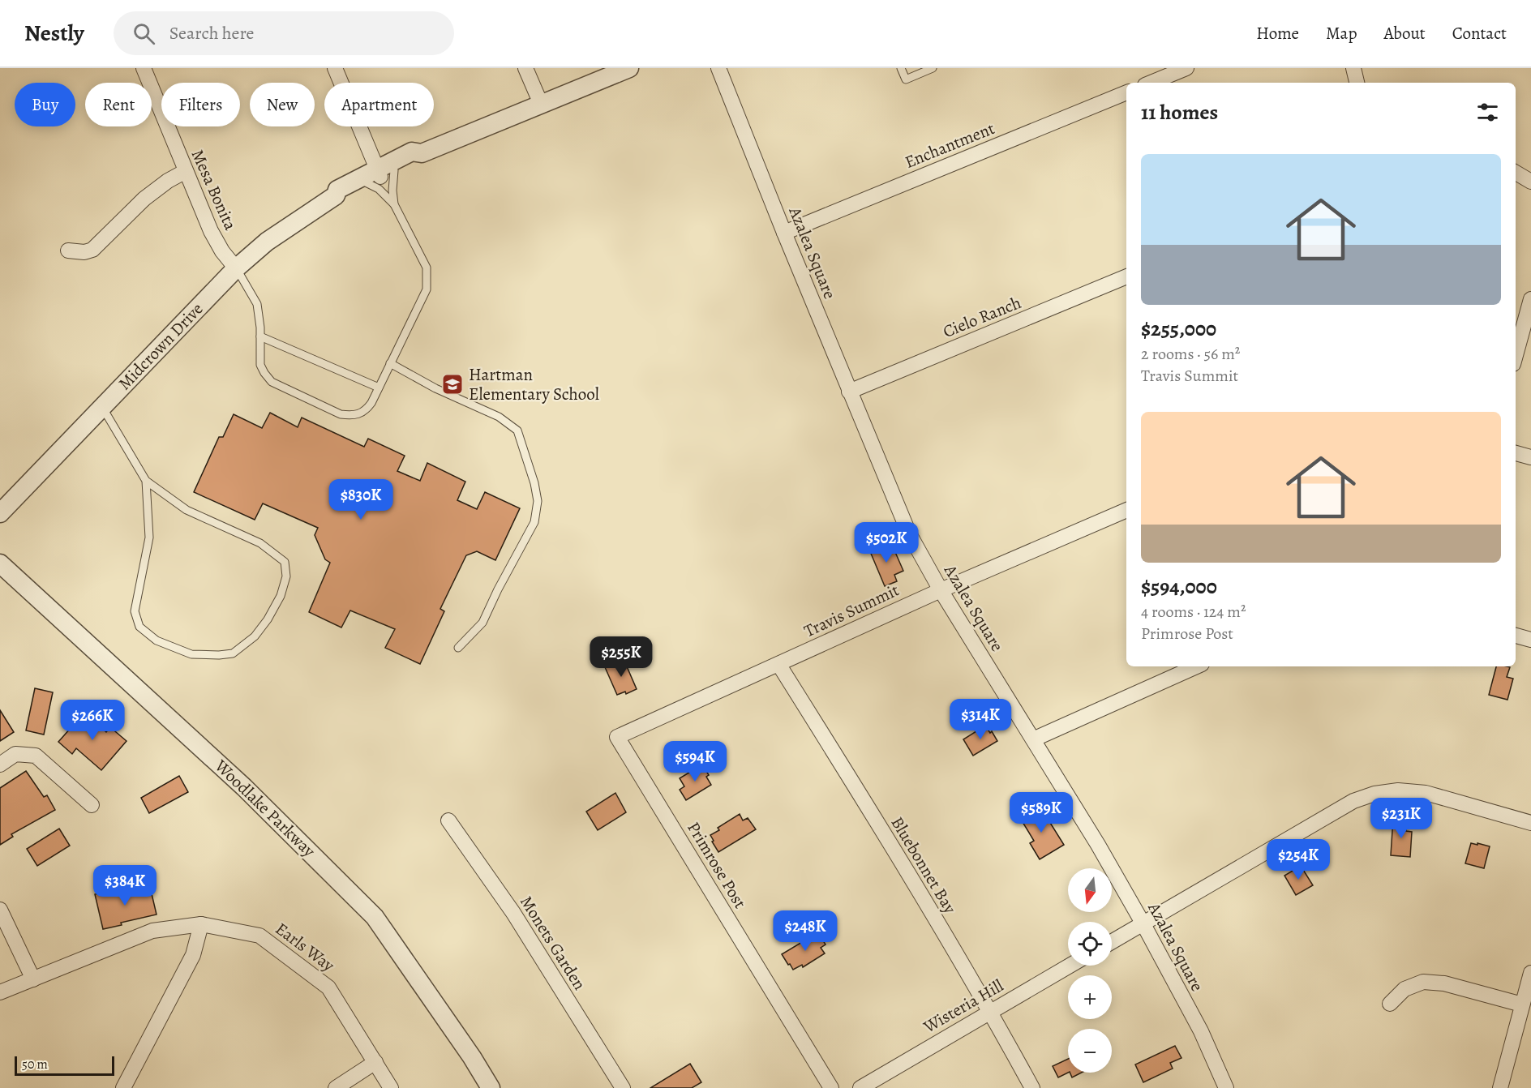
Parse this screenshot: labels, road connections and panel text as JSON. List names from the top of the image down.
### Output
{
  "streets": {
    "street": [
      "Enchantment",
      "Mesa Bonita",
      "Azalea Square",
      "Cielo Ranch",
      "Midcrown Drive",
      "Travis Summit",
      "Woodlake Parkway",
      "Primrose Post",
      "Bluebonnet Bay",
      "Monets Garden",
      "Earls Way",
      "Wisteria Hill"
    ]
  },
  "crossings": [
    ["Enchantment", "Azalea Square"],
    ["Mesa Bonita", "Midcrown Drive"],
    ["Azalea Square", "Cielo Ranch"],
    ["Azalea Square", "Travis Summit"],
    ["Travis Summit", "Primrose Post"],
    ["Travis Summit", "Bluebonnet Bay"],
    ["Bluebonnet Bay", "Wisteria Hill"]
  ],
  "places": {
    "school or university": ["Hartman Elementary School"]
  },
  "scale_bar": "50 m",
  "north": "bottom",
  "page": {
    "header": "Nestly",
    "search": "Search here",
    "nav": [
      "Home",
      "Map",
      "About",
      "Contact"
    ],
    "chip": [
      "Buy",
      "Rent",
      "Filters",
      "New",
      "Apartment"
    ],
    "heading": "11 homes",
    "list": [
      {
        "name": "$255,000",
        "note": "2 rooms · 56 m² · Travis Summit"
      },
      {
        "name": "$594,000",
        "note": "4 rooms · 124 m² · Primrose Post"
      }
    ],
    "price": [
      "$830K",
      "$502K",
      "$255K",
      "$314K",
      "$266K",
      "$594K",
      "$589K",
      "$231K",
      "$254K",
      "$384K",
      "$248K"
    ],
    "map_buttons": ["+", "−"],
    "scale": "50 m"
  }
}
